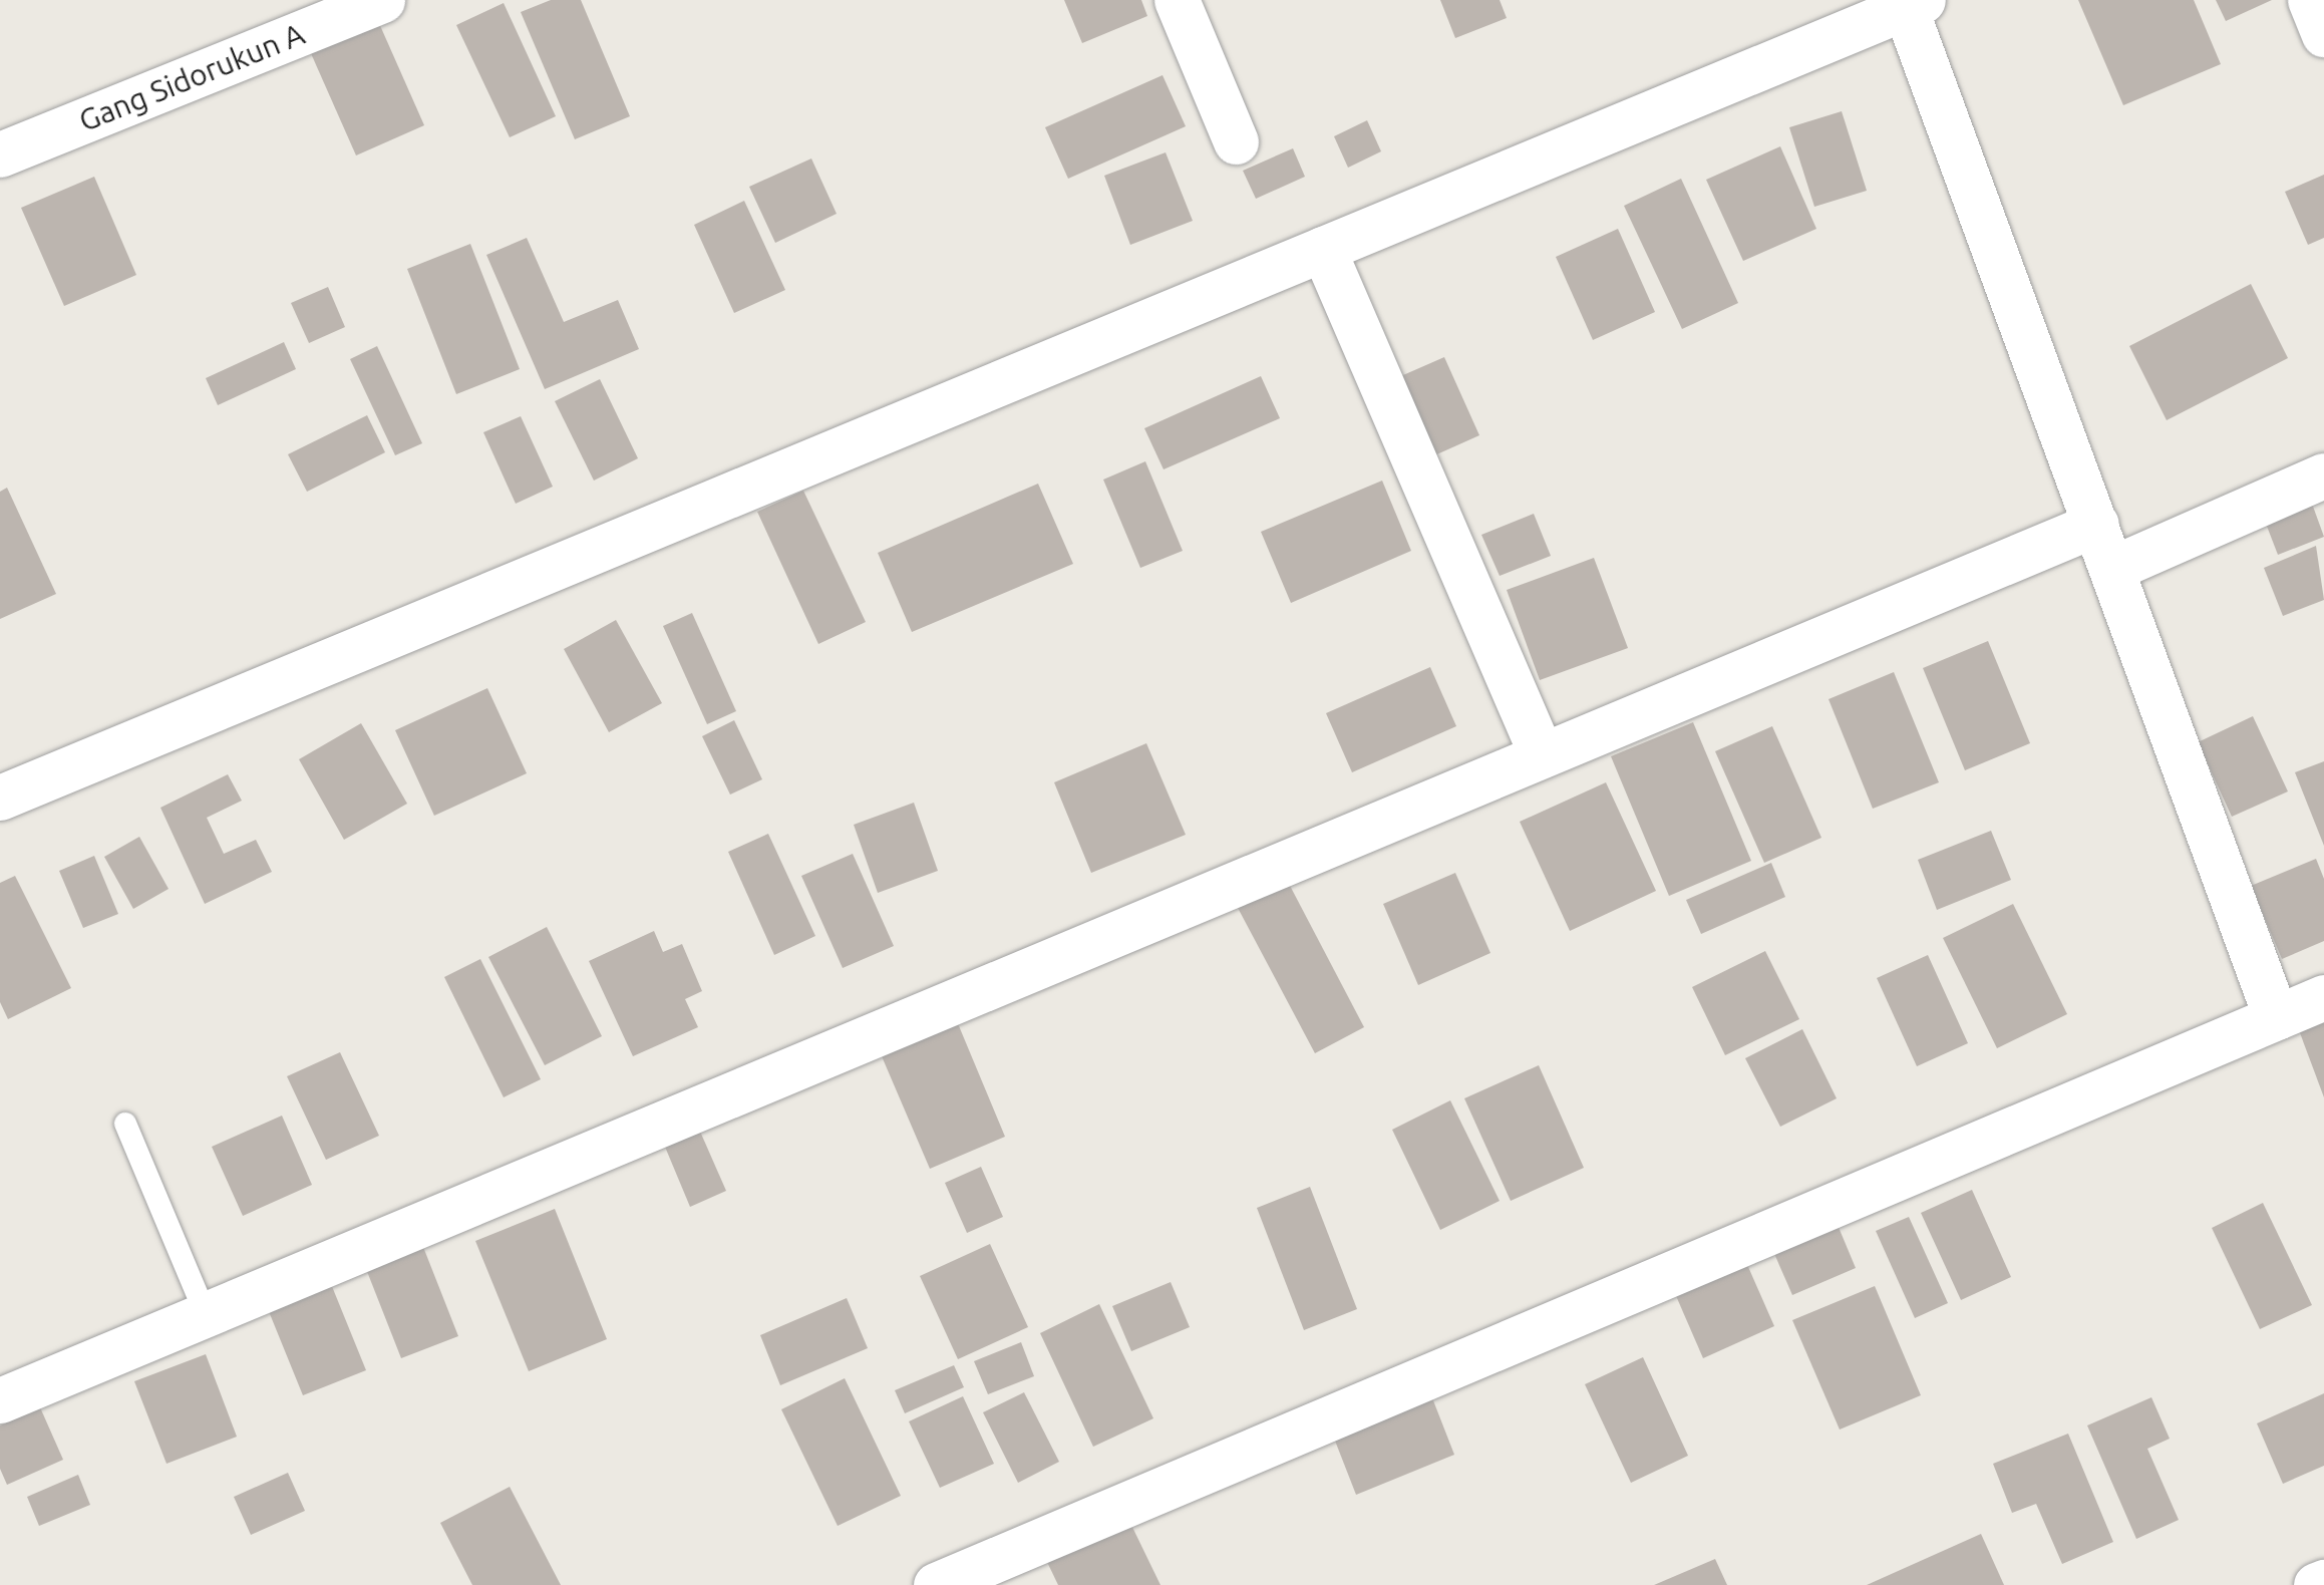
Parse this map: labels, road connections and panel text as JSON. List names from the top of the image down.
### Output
{
  "streets": {
    "street": ["Gang Sidorukun A"]
  }
}
